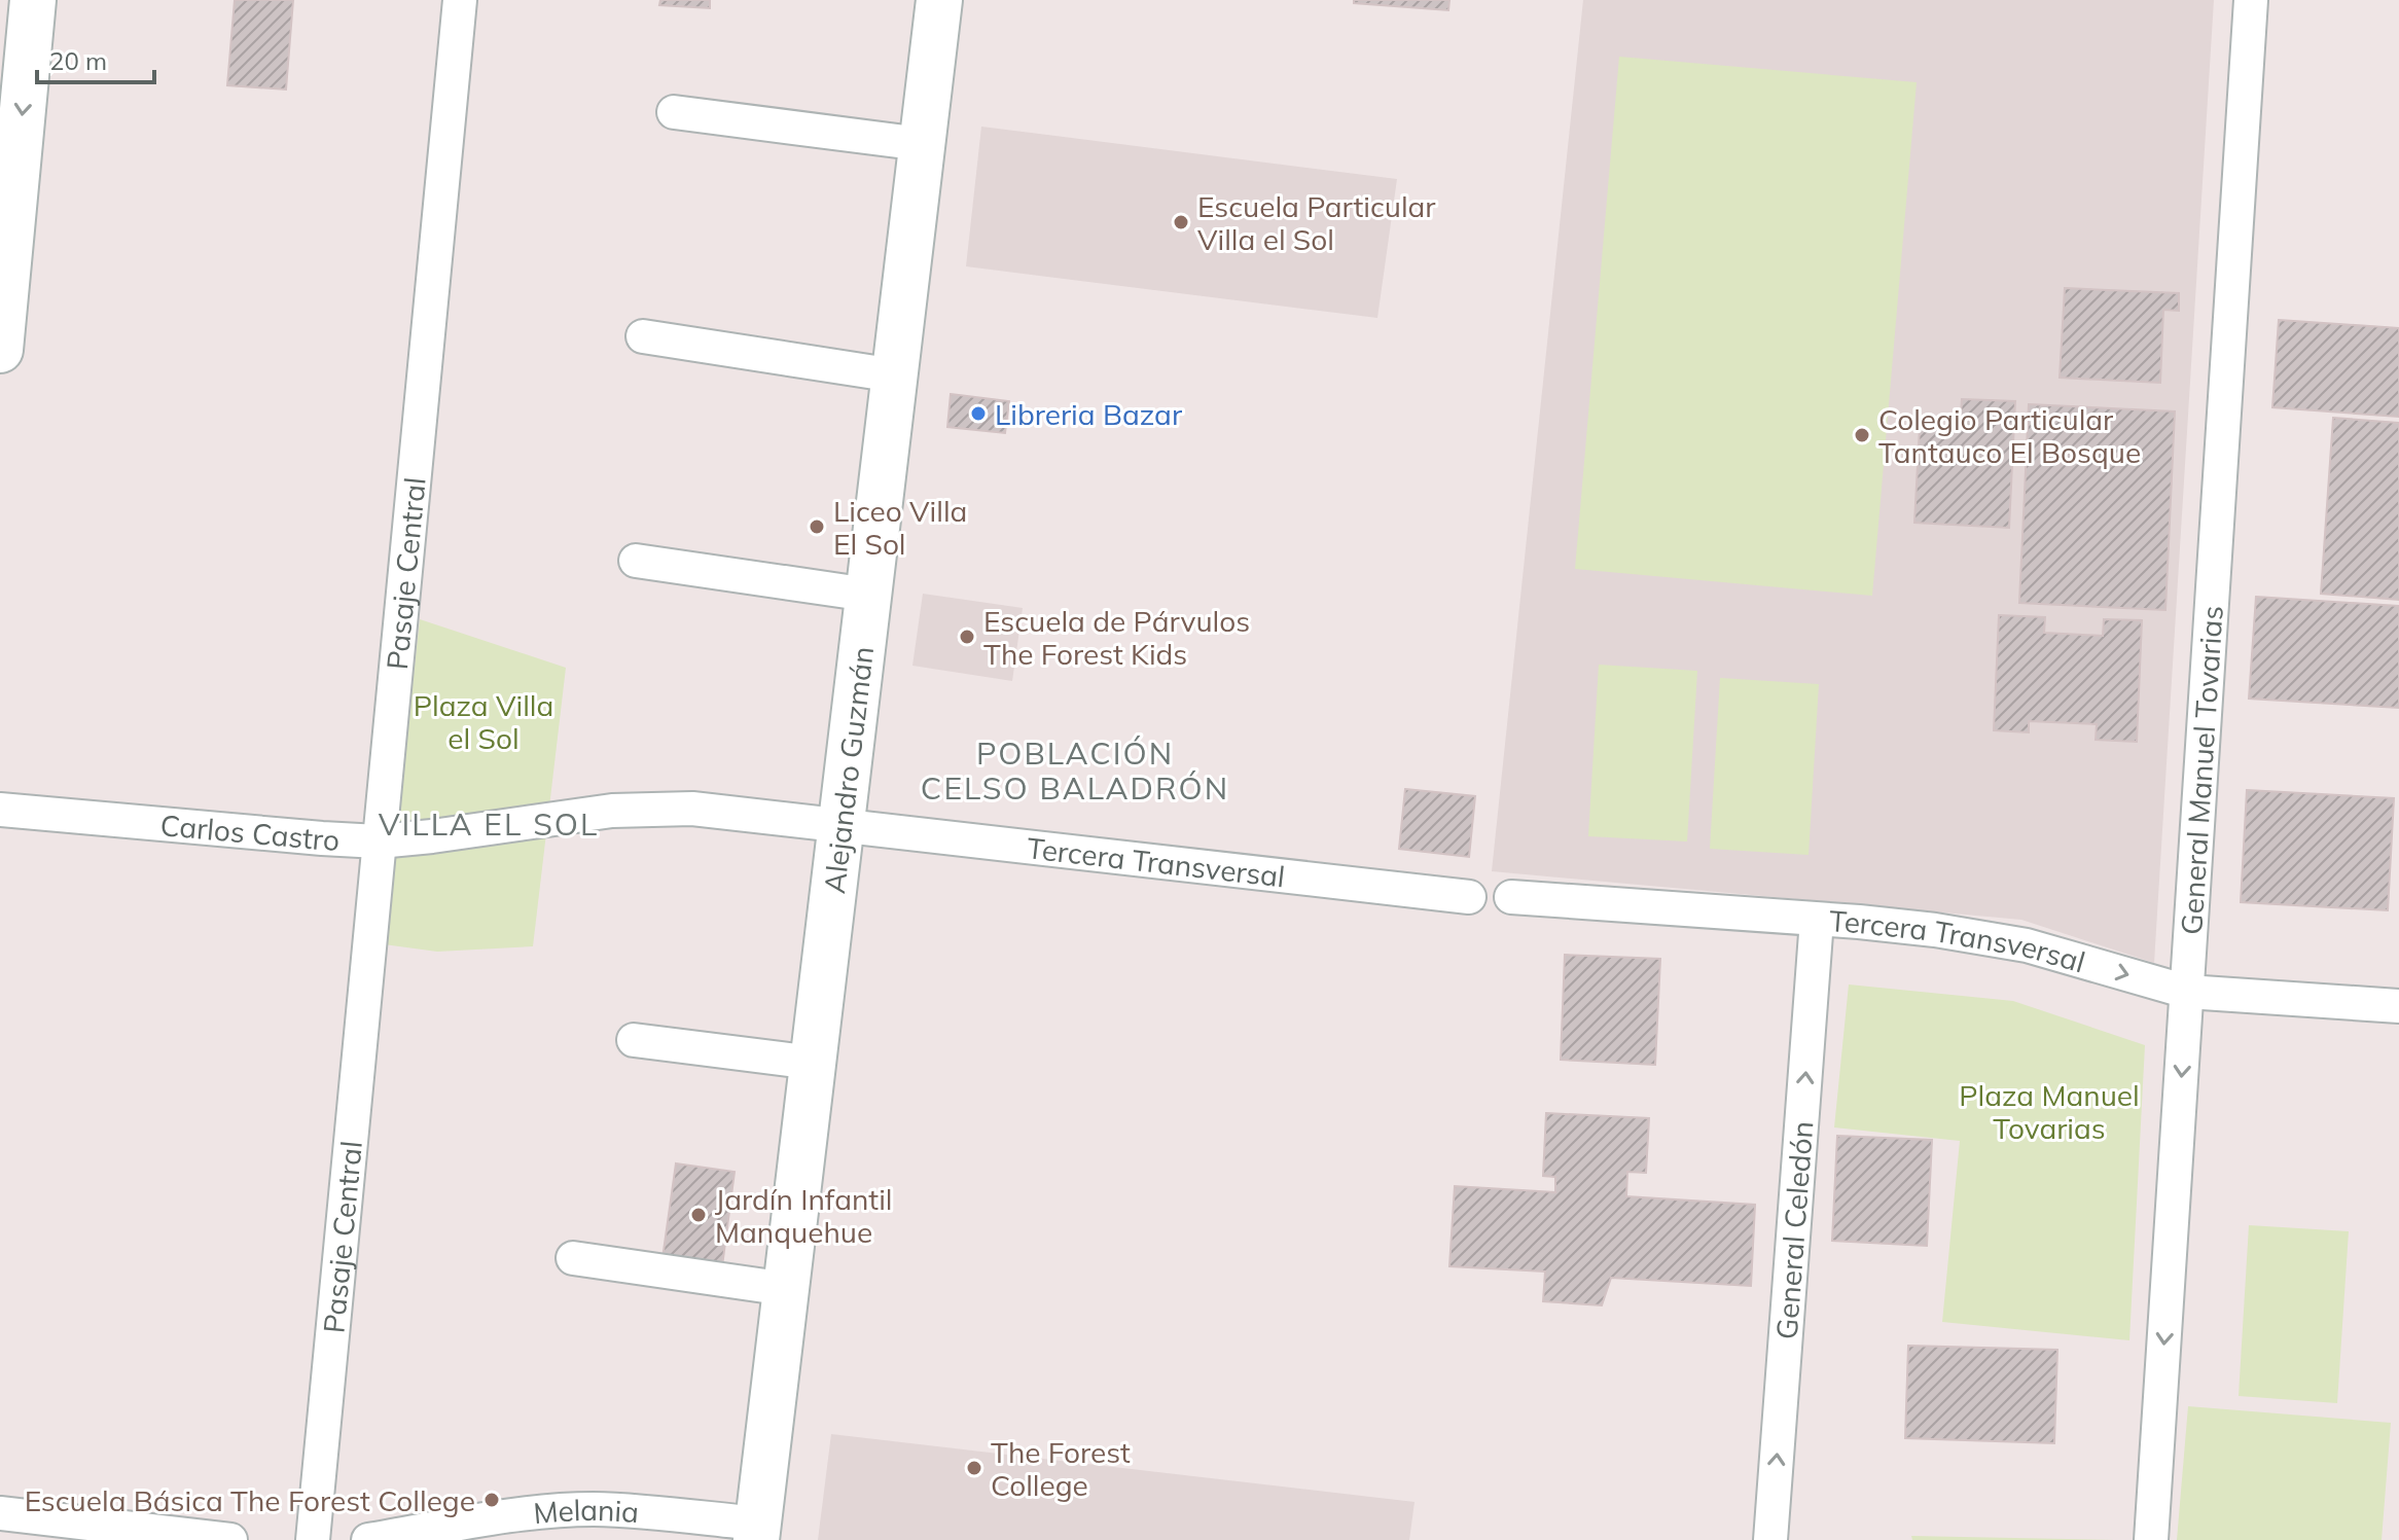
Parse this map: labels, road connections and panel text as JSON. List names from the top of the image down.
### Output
{
  "streets": {
    "street": [
      "Pasaje Central",
      "Alejandro Guzmán",
      "General Manuel Tovarias",
      "Carlos Castro",
      "Tercera Transversal",
      "General Celedón",
      "Melania"
    ]
  },
  "crossings": [
    ["Pasaje Central", "Carlos Castro"],
    ["Alejandro Guzmán", "Carlos Castro"],
    ["Alejandro Guzmán", "Tercera Transversal"],
    ["Alejandro Guzmán", "Melania"],
    ["General Manuel Tovarias", "Tercera Transversal"],
    ["Carlos Castro", "Tercera Transversal"],
    ["Tercera Transversal", "General Celedón"]
  ],
  "one_way": ["General Manuel Tovarias", "General Celedón"],
  "districts": ["POBLACIÓN CELSO BALADRÓN", "VILLA EL SOL"],
  "parks": ["Plaza Villa el Sol", "Plaza Manuel Tovarias"],
  "places": [
    "Escuela Particular Villa el Sol",
    "Libreria Bazar",
    "Colegio Particular Tantauco El Bosque",
    "Liceo Villa El Sol",
    "Escuela de Párvulos The Forest Kids",
    "Jardín Infantil Manquehue",
    "The Forest College",
    "Escuela Básica The Forest College"
  ],
  "scale_bar": "20 m"
}
